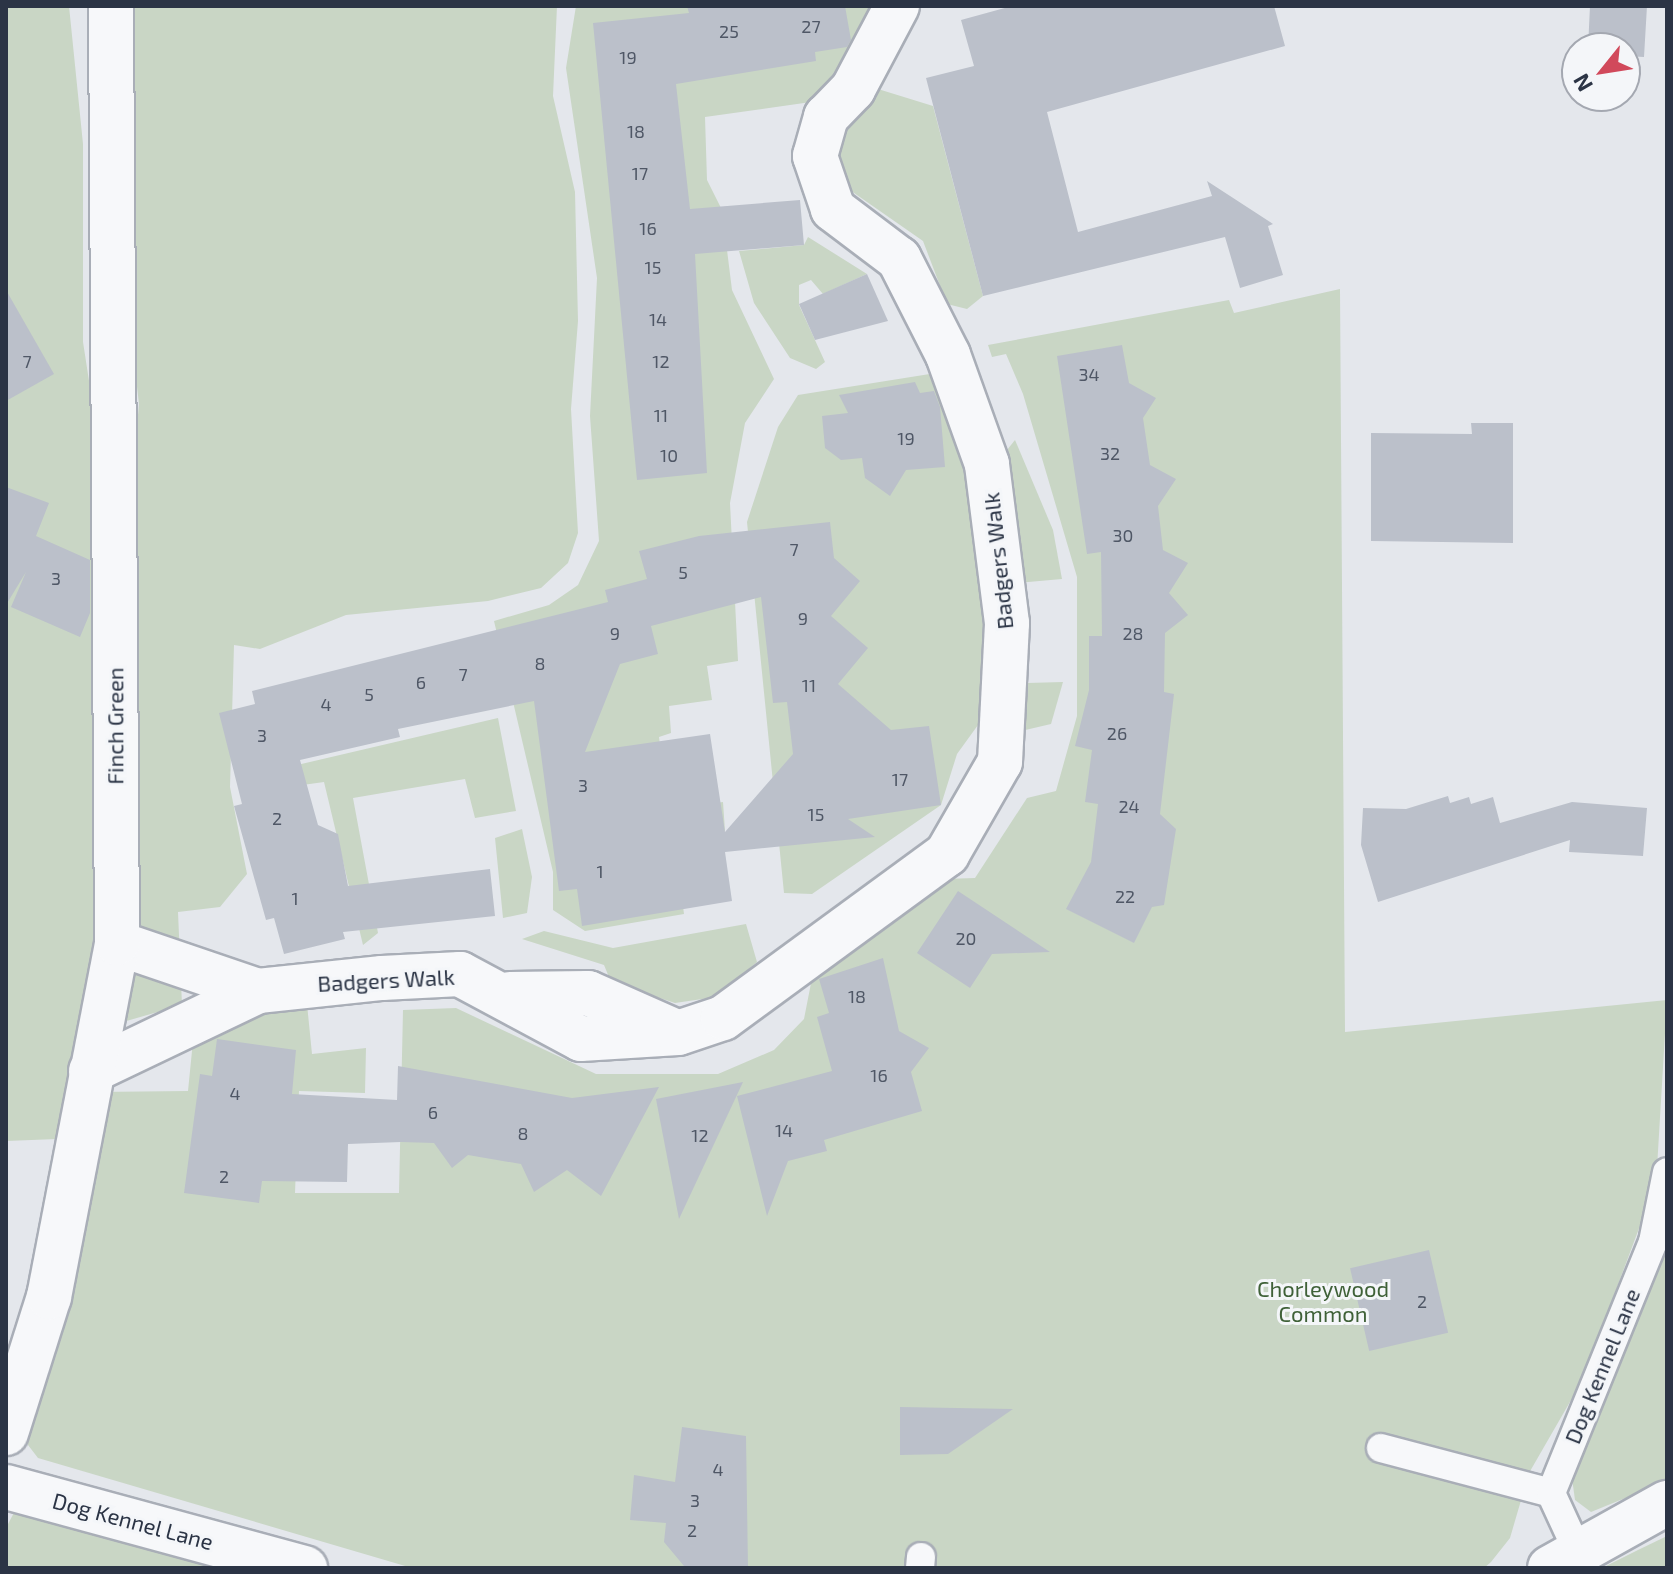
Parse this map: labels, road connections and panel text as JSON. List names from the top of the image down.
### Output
{
  "streets": {
    "street": ["Badgers Walk", "Finch Green", "Dog Kennel Lane"]
  },
  "crossings": [
    ["Badgers Walk", "Finch Green"]
  ],
  "parks": ["Chorleywood Common"],
  "house_numbers": [
    "27",
    "25",
    "19",
    "18",
    "17",
    "16",
    "15",
    "14",
    "7",
    "12",
    "34",
    "11",
    "19",
    "32",
    "10",
    "30",
    "7",
    "5",
    "3",
    "9",
    "9",
    "28",
    "8",
    "7",
    "6",
    "11",
    "5",
    "4",
    "26",
    "3",
    "17",
    "3",
    "24",
    "15",
    "2",
    "1",
    "22",
    "1",
    "20",
    "18",
    "16",
    "4",
    "6",
    "14",
    "8",
    "12",
    "2",
    "2",
    "4",
    "3",
    "2"
  ],
  "north": "bottom left"
}
